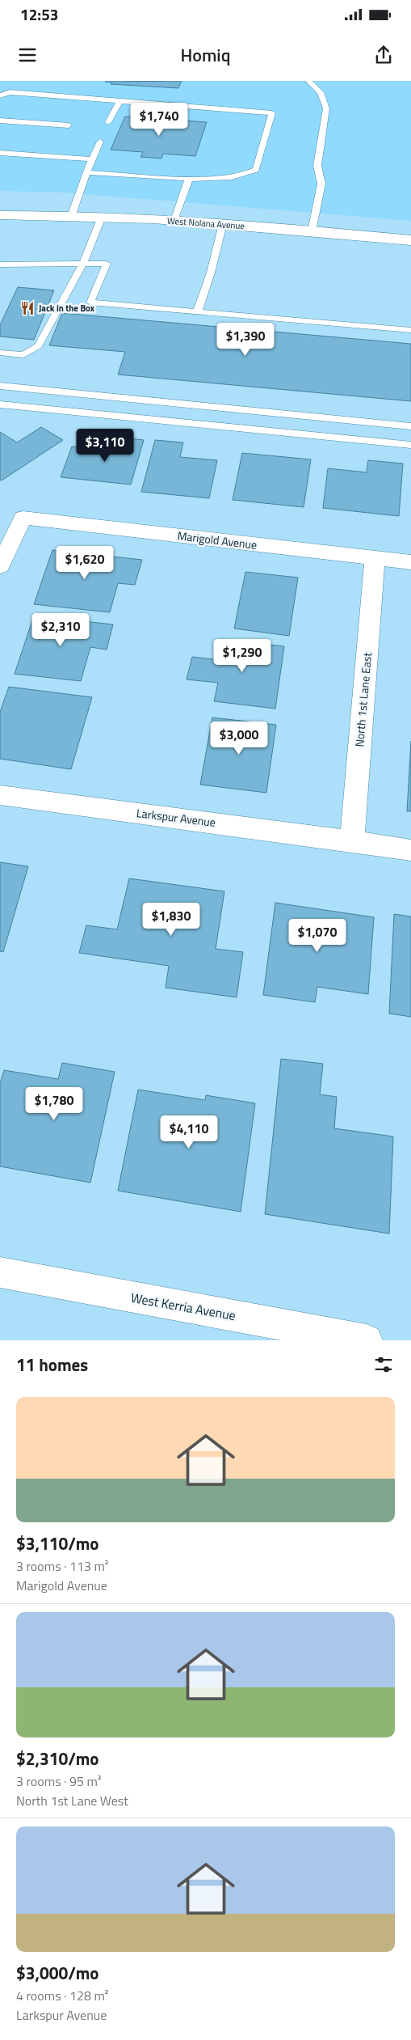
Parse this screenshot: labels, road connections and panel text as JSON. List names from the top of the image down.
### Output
{
  "streets": {
    "street": [
      "West Nolana Avenue",
      "Marigold Avenue",
      "North 1st Lane East",
      "Larkspur Avenue",
      "West Kerria Avenue"
    ]
  },
  "crossings": [
    ["Marigold Avenue", "North 1st Lane East"],
    ["North 1st Lane East", "Larkspur Avenue"]
  ],
  "places": {
    "restaurant": ["Jack in the Box"]
  },
  "page": {
    "status": "12:53",
    "header": "Homiq",
    "price": [
      "$1,740",
      "$1,390",
      "$3,110",
      "$1,620",
      "$2,310",
      "$1,290",
      "$3,000",
      "$1,830",
      "$1,070",
      "$1,780",
      "$4,110"
    ],
    "heading": "11 homes",
    "list": [
      {
        "name": "$3,110/mo",
        "note": "3 rooms · 113 m² · Marigold Avenue"
      },
      {
        "name": "$2,310/mo",
        "note": "3 rooms · 95 m² · North 1st Lane West"
      },
      {
        "name": "$3,000/mo",
        "note": "4 rooms · 128 m² · Larkspur Avenue"
      }
    ]
  }
}
